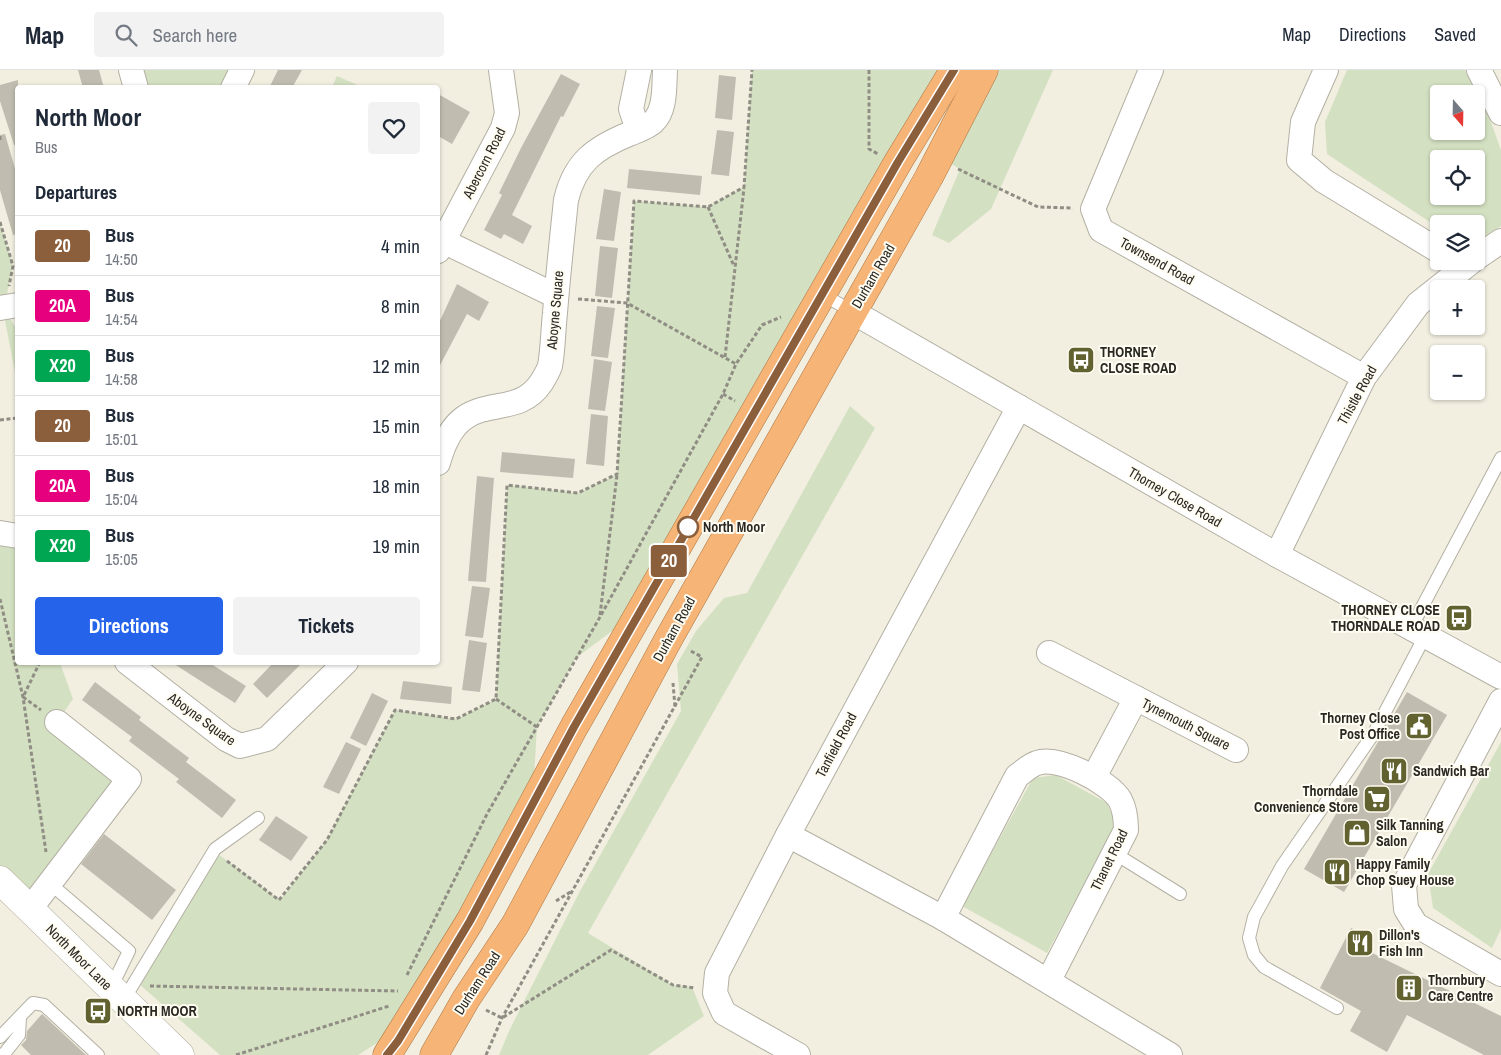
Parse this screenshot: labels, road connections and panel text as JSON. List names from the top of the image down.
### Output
{
  "streets": {
    "highway": ["Durham Road"],
    "street": [
      "Abercorn Road",
      "Townsend Road",
      "Aboyne Square",
      "Thistle Road",
      "Thorney Close Road",
      "Tynemouth Square",
      "Tanfield Road",
      "Thanet Road",
      "North Moor Lane"
    ]
  },
  "crossings": [
    ["Townsend Road", "Thistle Road"],
    ["Durham Road", "Thorney Close Road"],
    ["Thistle Road", "Thorney Close Road"],
    ["Thorney Close Road", "Tanfield Road"],
    ["Tynemouth Square", "Thanet Road"]
  ],
  "places": {
    "bus stop": ["THORNEY CLOSE ROAD", "THORNEY CLOSE THORNDALE ROAD", "NORTH MOOR"],
    "other": ["North Moor"],
    "public building": ["Thorney Close Post Office"],
    "restaurant": ["Sandwich Bar", "Happy Family Chop Suey House", "Dillon's Fish Inn"],
    "supermarket": ["Thorndale Convenience Store"],
    "shop": ["Silk Tanning Salon"],
    "building": ["Thornbury Care Centre"]
  },
  "lines": ["bus line 20"],
  "north": "bottom",
  "page": {
    "header": "Map",
    "search": "Search here",
    "nav": ["Map", "Directions", "Saved"],
    "on_map": "20",
    "map_buttons": ["+", "−"],
    "heading": [
      ["North Moor", "Bus"],
      "Departures"
    ],
    "list": [
      {
        "mark": "20",
        "name": "Bus",
        "note": "14:50",
        "value": "4 min"
      },
      {
        "mark": "20A",
        "name": "Bus",
        "note": "14:54",
        "value": "8 min"
      },
      {
        "mark": "X20",
        "name": "Bus",
        "note": "14:58",
        "value": "12 min"
      },
      {
        "mark": "20",
        "name": "Bus",
        "note": "15:01",
        "value": "15 min"
      },
      {
        "mark": "20A",
        "name": "Bus",
        "note": "15:04",
        "value": "18 min"
      },
      {
        "mark": "X20",
        "name": "Bus",
        "note": "15:05",
        "value": "19 min"
      }
    ],
    "buttons": ["Directions", "Tickets"]
  }
}
